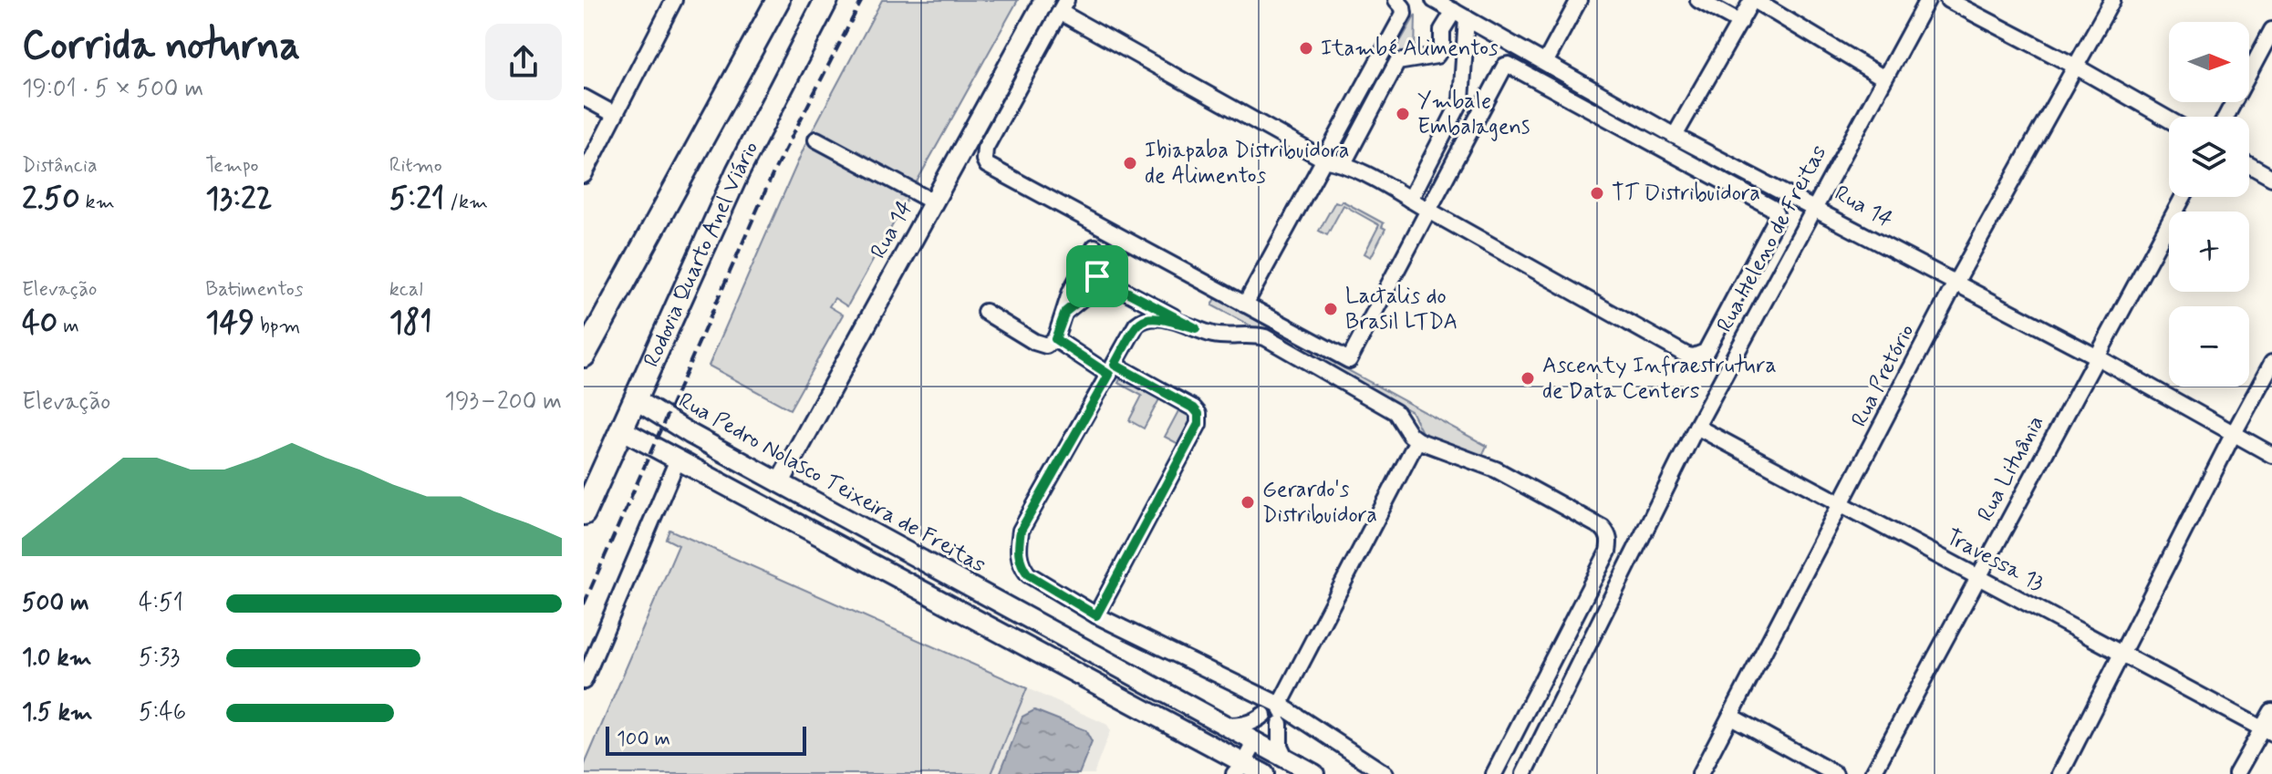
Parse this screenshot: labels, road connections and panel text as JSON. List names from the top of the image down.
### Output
{
  "streets": {
    "highway": ["Rodovia Quarto Anel Viário"],
    "main road": ["Rua 14", "Rua Pedro Nolasco Teixeira de Freitas"],
    "street": [
      "Rua Heleno de Freitas",
      "Rua Pretório",
      "Rua Lituânia",
      "Travessa 13"
    ]
  },
  "crossings": [
    ["Rua 14", "Rua Heleno de Freitas"],
    ["Rua 14", "Rua Pretório"],
    ["Rua 14", "Rua Lituânia"],
    ["Rua 14", "Rua Pedro Nolasco Teixeira de Freitas"],
    ["Rua Heleno de Freitas", "Travessa 13"],
    ["Rodovia Quarto Anel Viário", "Rua Pedro Nolasco Teixeira de Freitas"],
    ["Rua Pretório", "Travessa 13"],
    ["Rua Lituânia", "Travessa 13"]
  ],
  "places": [
    "Itambé Alimentos",
    "Ymbale Embalagens",
    "Ibiapaba Distribuidora de Alimentos",
    "TT Distribuidora",
    "Lactalis do Brasil LTDA",
    "Ascenty Infraestrutura de Data Centers",
    "Gerardo's Distribuidora"
  ],
  "scale_bar": "100 m",
  "north": "right",
  "page": {
    "heading": ["Corrida noturna", "19:01 · 5 × 500 m"],
    "map_buttons": ["+", "−"],
    "stats": [
      ["Distância", "2.50 km"],
      ["Tempo", "13:22"],
      ["Ritmo", "5:21 /km"],
      ["Elevação", "40 m"],
      ["Batimentos", "149 bpm"],
      ["kcal", "181"]
    ],
    "chart": ["Elevação", "193–200 m"],
    "list": [
      {
        "name": "500 m",
        "note": "4:51"
      },
      {
        "name": "1.0 km",
        "note": "5:33"
      },
      {
        "name": "1.5 km",
        "note": "5:46"
      }
    ],
    "scale": "100 m"
  }
}
